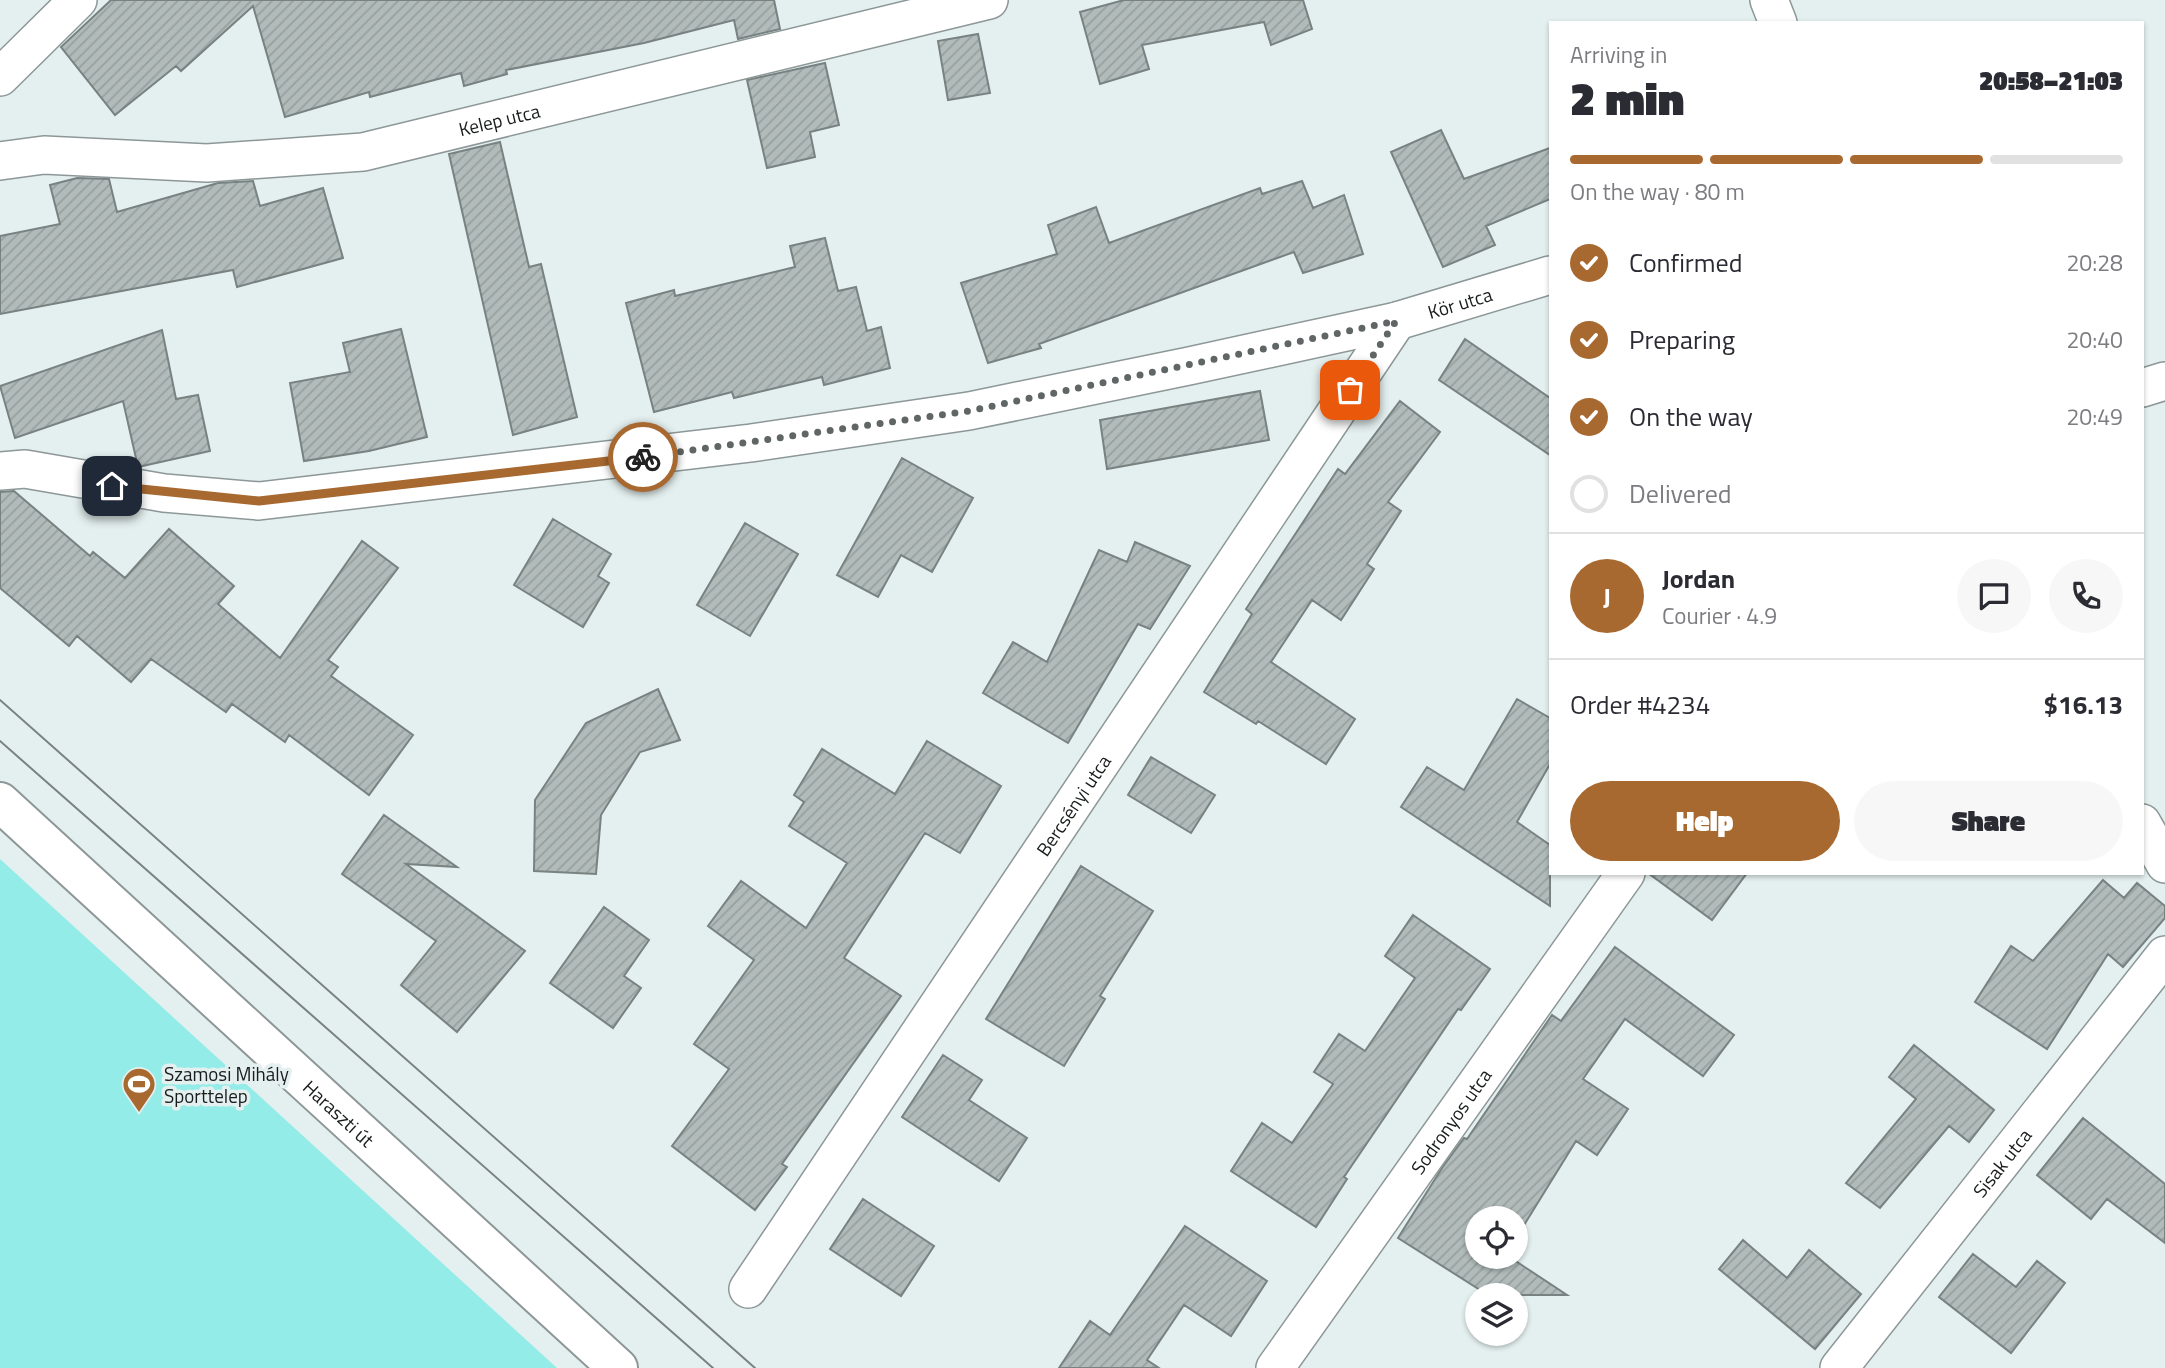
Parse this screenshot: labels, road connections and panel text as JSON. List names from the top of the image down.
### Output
{
  "streets": {
    "main road": ["Haraszti út"],
    "street": [
      "Kelep utca",
      "Kör utca",
      "Bercsényi utca",
      "Sodronyos utca",
      "Sisak utca"
    ]
  },
  "crossings": [
    ["Kör utca", "Bercsényi utca"]
  ],
  "places": {
    "sports": ["Szamosi Mihály Sporttelep"]
  },
  "page": {
    "heading": ["2 min", "Arriving in", "20:58–21:03"],
    "panel": [
      "Jordan",
      "Courier · 4.9",
      "Order #4234",
      "$16.13"
    ],
    "bar": "On the way · 80 m",
    "list": [
      ["Confirmed", "20:28"],
      ["Preparing", "20:40"],
      ["On the way", "20:49"],
      "Delivered"
    ],
    "round": "J",
    "buttons": ["Help", "Share"]
  }
}
